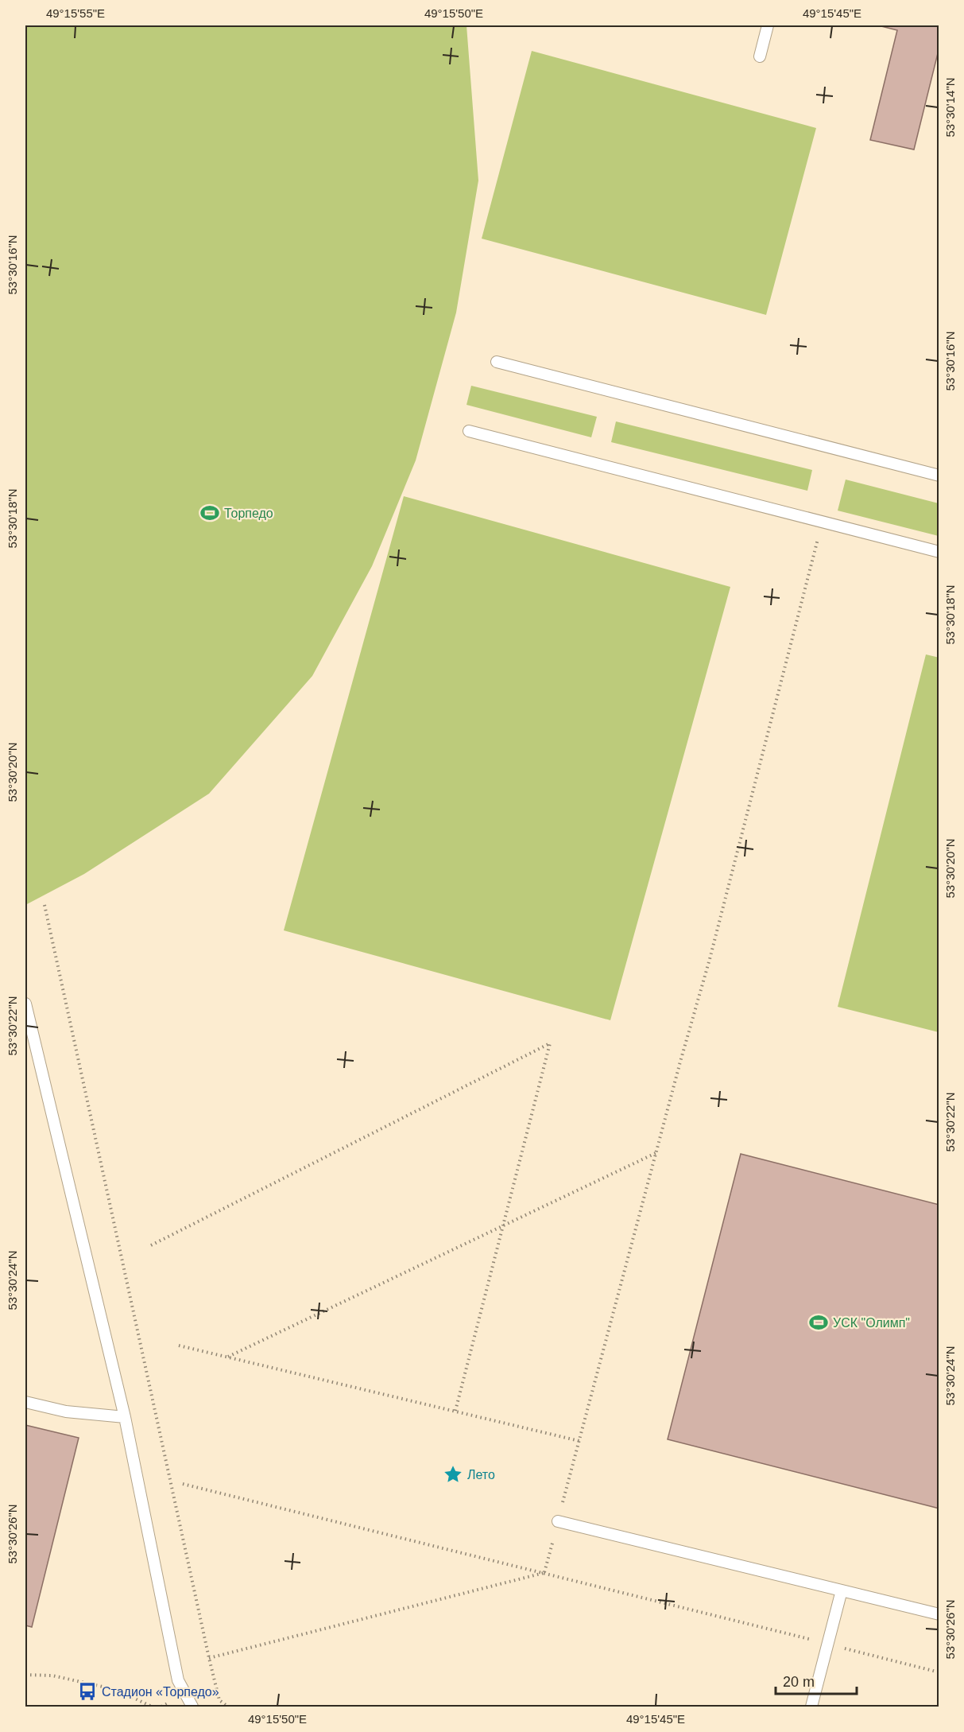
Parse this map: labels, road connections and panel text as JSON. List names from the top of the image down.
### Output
{
  "places": {
    "sports": ["Торпедо", "УСК \"Олимп\""],
    "place": ["Лето"],
    "bus stop": ["Стадион «Торпедо»"]
  },
  "scale_bar": "20 m",
  "coordinates": [
    "49°15'55\"E",
    "49°15'50\"E",
    "49°15'45\"E",
    "53°30'14\"N",
    "53°30'16\"N",
    "53°30'18\"N",
    "53°30'20\"N",
    "53°30'22\"N",
    "53°30'24\"N",
    "53°30'26\"N"
  ]
}
